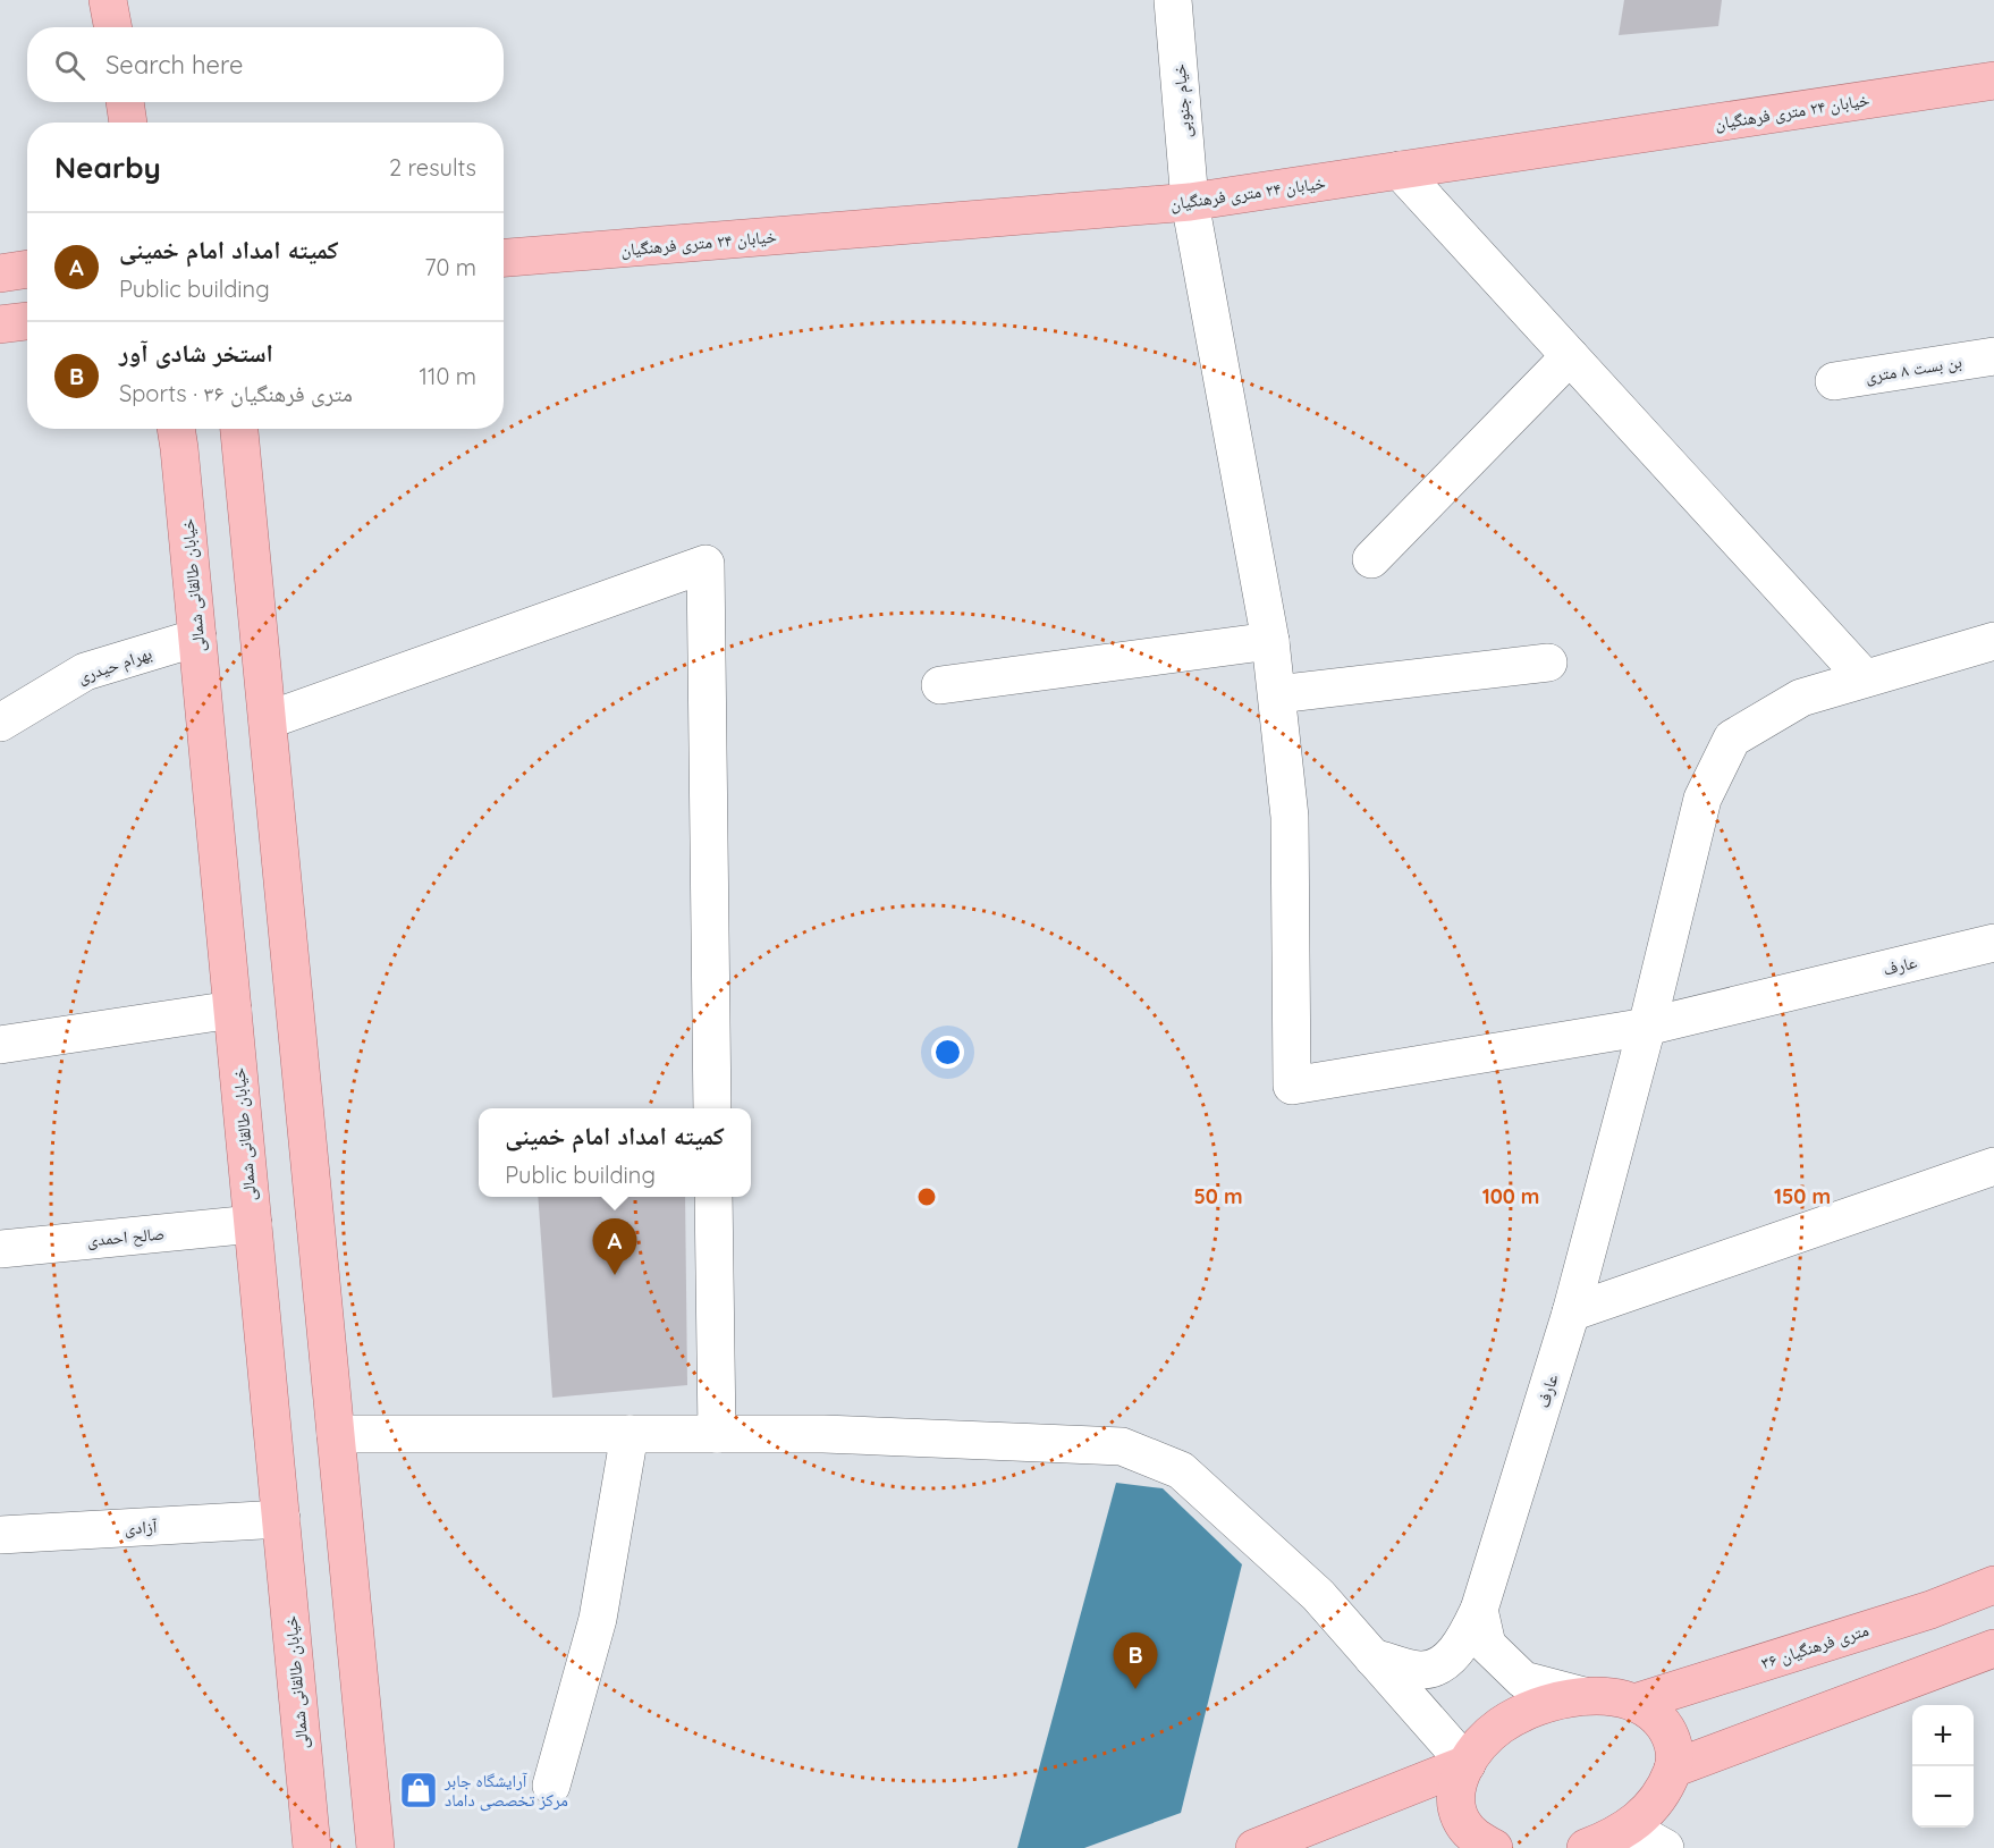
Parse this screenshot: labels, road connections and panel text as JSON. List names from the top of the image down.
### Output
{
  "streets": {
    "main road": ["خیابان ۲۴ متری فرهنگیان", "خیابان طالقانی شمالی", "۳۶ متری فرهنگیان"],
    "street": [
      "خیام جنوبی",
      "بن بست ۸ متری",
      "بهرام حیدری",
      "عارف",
      "صالح احمدی",
      "آزادی"
    ]
  },
  "crossings": [
    ["خیام جنوبی", "خیابان ۲۴ متری فرهنگیان"],
    ["خیام جنوبی", "عارف"],
    ["خیابان طالقانی شمالی", "بهرام حیدری"],
    ["خیابان طالقانی شمالی", "صالح احمدی"],
    ["خیابان طالقانی شمالی", "آزادی"]
  ],
  "places": {
    "shop": ["آرایشگاه جابر مرکز تخصصی داماد"]
  },
  "page": {
    "search": "Search here",
    "heading": ["Nearby", "2 results"],
    "list": [
      {
        "mark": "A",
        "name": "کمیته امداد امام خمینی",
        "note": "Public building",
        "value": "70 m"
      },
      {
        "mark": "B",
        "name": "استخر شادی آور",
        "note": "Sports · ۳۶ متری فرهنگیان",
        "value": "110 m"
      }
    ],
    "popup": ["کمیته امداد امام خمینی", "Public building"],
    "pins": ["A", "B"],
    "map_buttons": ["+", "−"]
  },
  "rings": ["50 m", "100 m", "150 m"]
}
